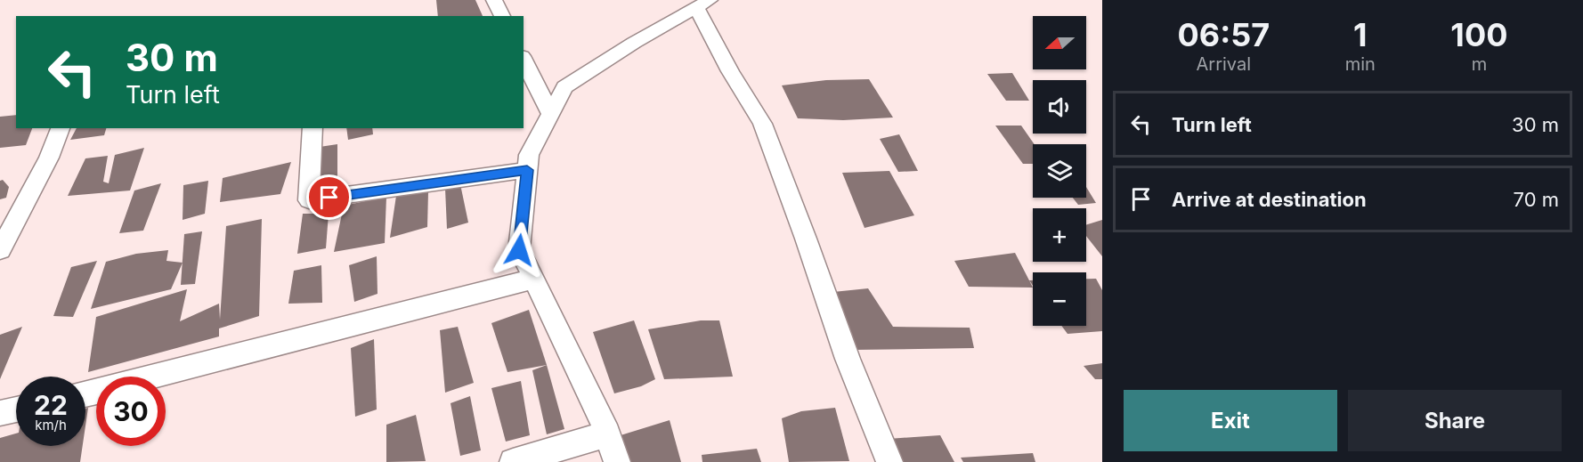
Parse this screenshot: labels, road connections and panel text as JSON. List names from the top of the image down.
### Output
{
  "north": "left",
  "page": {
    "eta": [
      "06:57",
      "Arrival",
      "1",
      "min",
      "100",
      "m"
    ],
    "map_buttons": ["+", "−"],
    "turn": ["30 m", "Turn left"],
    "list": [
      {
        "name": "Turn left",
        "value": "30 m"
      },
      {
        "name": "Arrive at destination",
        "value": "70 m"
      }
    ],
    "speed": "22 km/h",
    "limit": "30",
    "buttons": ["Exit", "Share"]
  }
}
